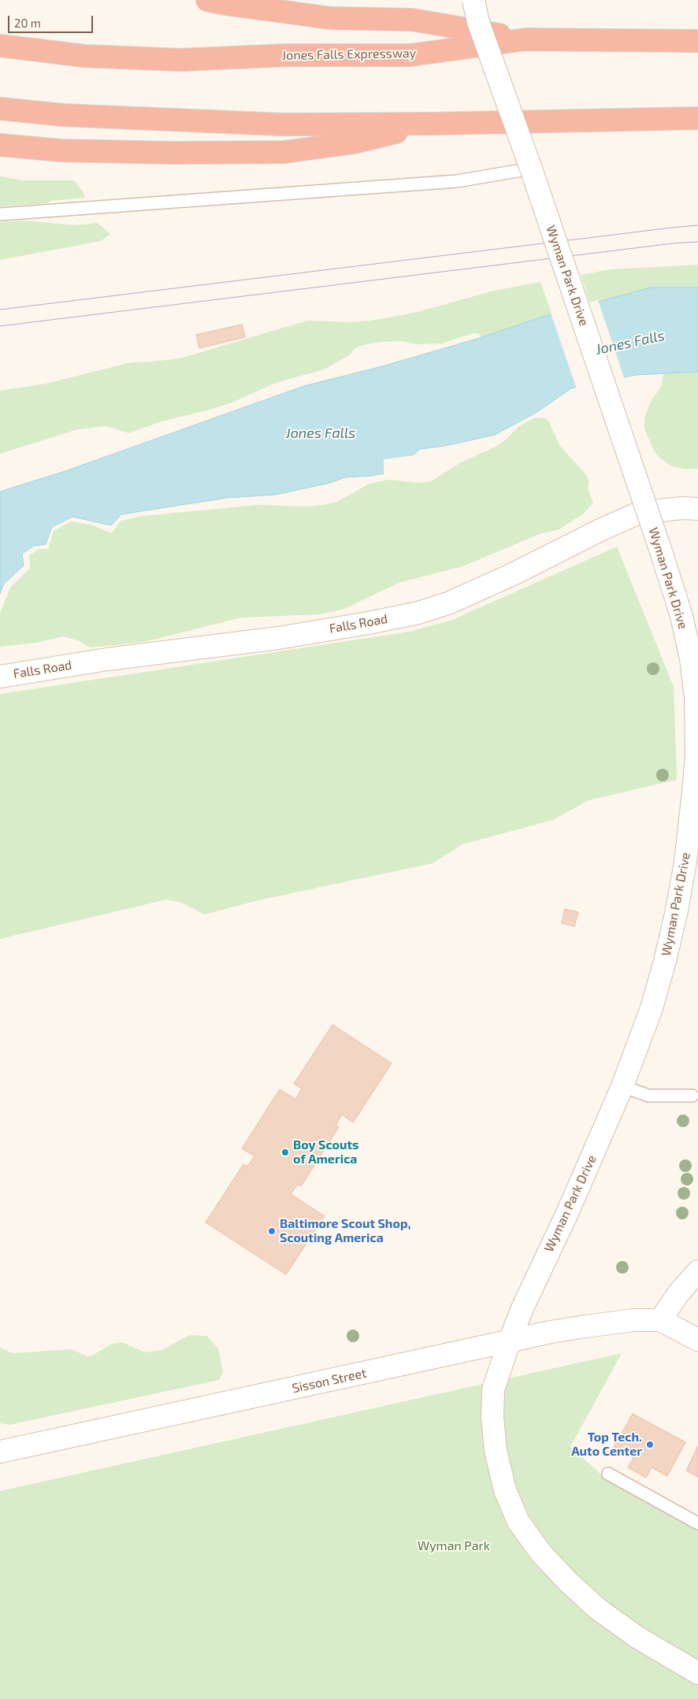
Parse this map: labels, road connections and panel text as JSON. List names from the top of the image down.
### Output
{
  "streets": {
    "highway": ["Jones Falls Expressway"],
    "street": ["Wyman Park Drive", "Falls Road", "Sisson Street"]
  },
  "crossings": [
    ["Wyman Park Drive", "Sisson Street"]
  ],
  "water": ["Jones Falls"],
  "parks": ["Wyman Park"],
  "places": ["Boy Scouts of America", "Baltimore Scout Shop, Scouting America", "Top Tech. Auto Center"],
  "scale_bar": "20 m"
}
